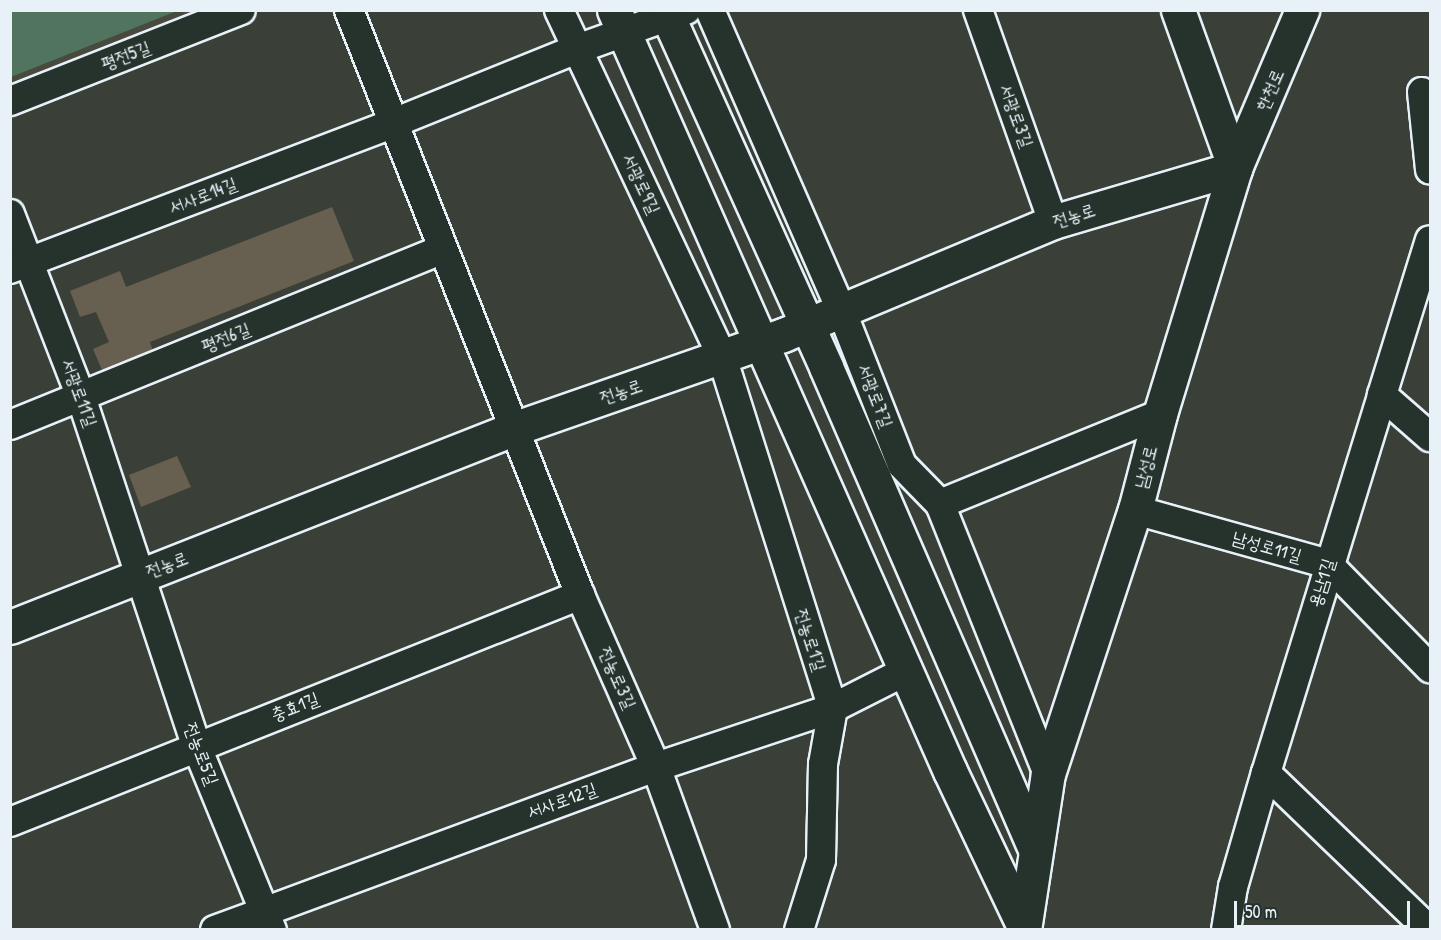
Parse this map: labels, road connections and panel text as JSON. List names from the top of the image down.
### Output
{
  "streets": {
    "street": [
      "평전5길",
      "한천로",
      "서광로3길",
      "서광로9길",
      "서사로14길",
      "전농로",
      "평전6길",
      "서광로11길",
      "서광로7길",
      "남성로",
      "남성로11길",
      "용남1길",
      "전농로1길",
      "전농로3길",
      "충효1길",
      "전농로5길",
      "서사로12길"
    ]
  },
  "crossings": [
    ["한천로", "전농로"],
    ["한천로", "남성로"],
    ["서광로3길", "전농로"],
    ["서광로9길", "서사로14길"],
    ["서광로9길", "전농로"],
    ["서광로9길", "전농로1길"],
    ["서사로14길", "서광로11길"],
    ["전농로", "서광로11길"],
    ["전농로", "서광로7길"],
    ["전농로", "남성로"],
    ["전농로", "전농로1길"],
    ["전농로", "전농로3길"],
    ["전농로", "전농로5길"],
    ["평전6길", "서광로11길"],
    ["서광로11길", "전농로5길"],
    ["서광로7길", "남성로"],
    ["남성로", "남성로11길"],
    ["남성로11길", "용남1길"],
    ["전농로1길", "서사로12길"],
    ["전농로3길", "충효1길"],
    ["전농로3길", "서사로12길"],
    ["충효1길", "전농로5길"],
    ["전농로5길", "서사로12길"]
  ],
  "scale_bar": "50 m"
}
